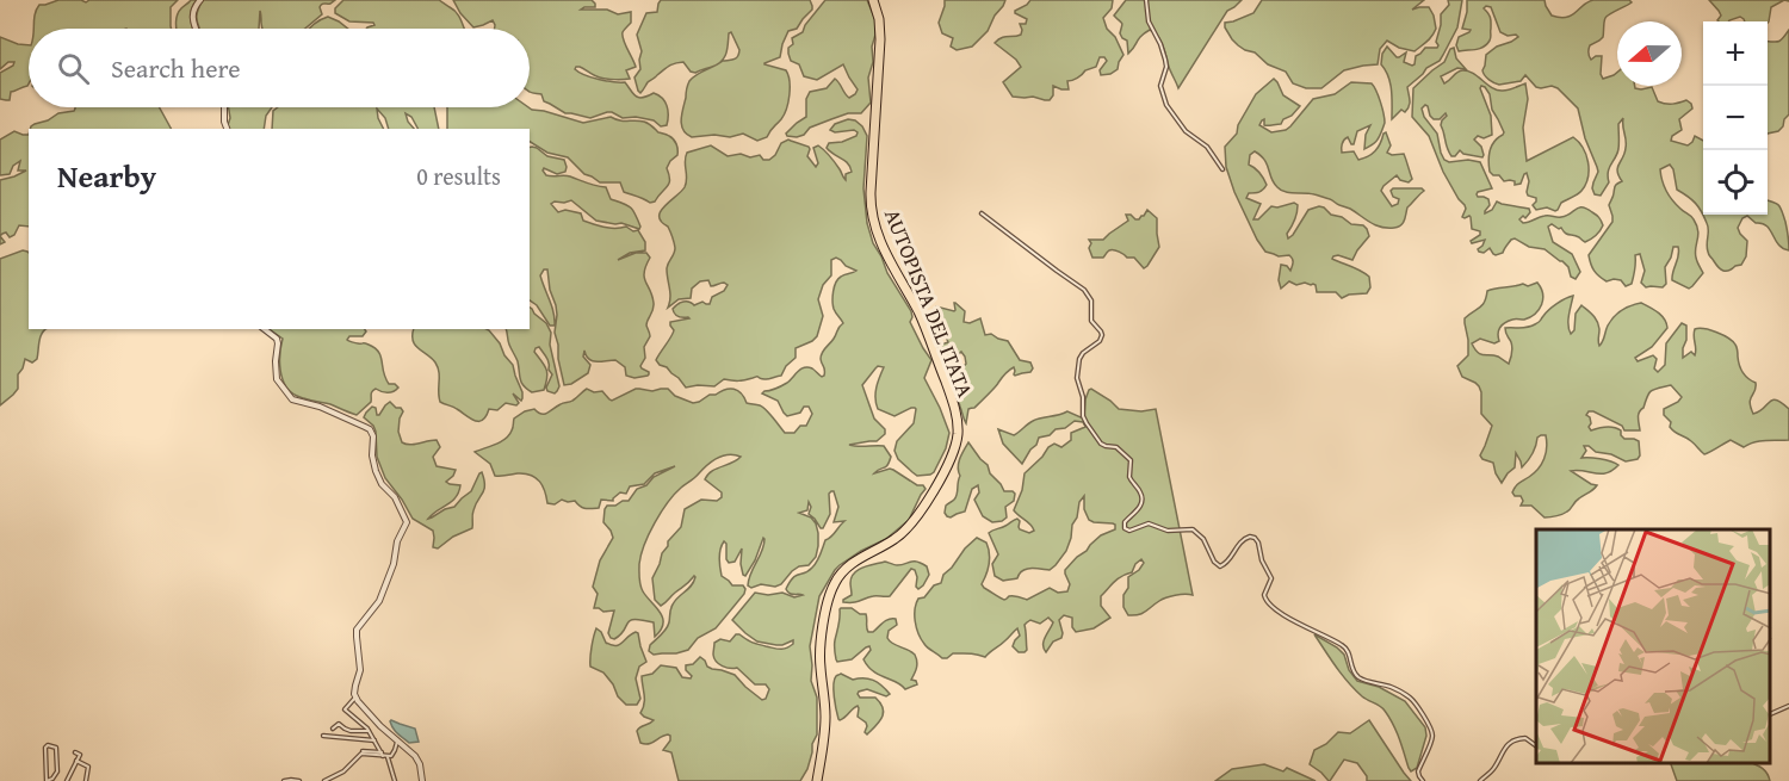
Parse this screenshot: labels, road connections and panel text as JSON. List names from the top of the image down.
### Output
{
  "streets": {
    "highway": ["AUTOPISTA DEL ITATA"]
  },
  "north": "left",
  "page": {
    "map_buttons": ["+", "−"],
    "search": "Search here",
    "heading": ["Nearby", "0 results"]
  }
}
